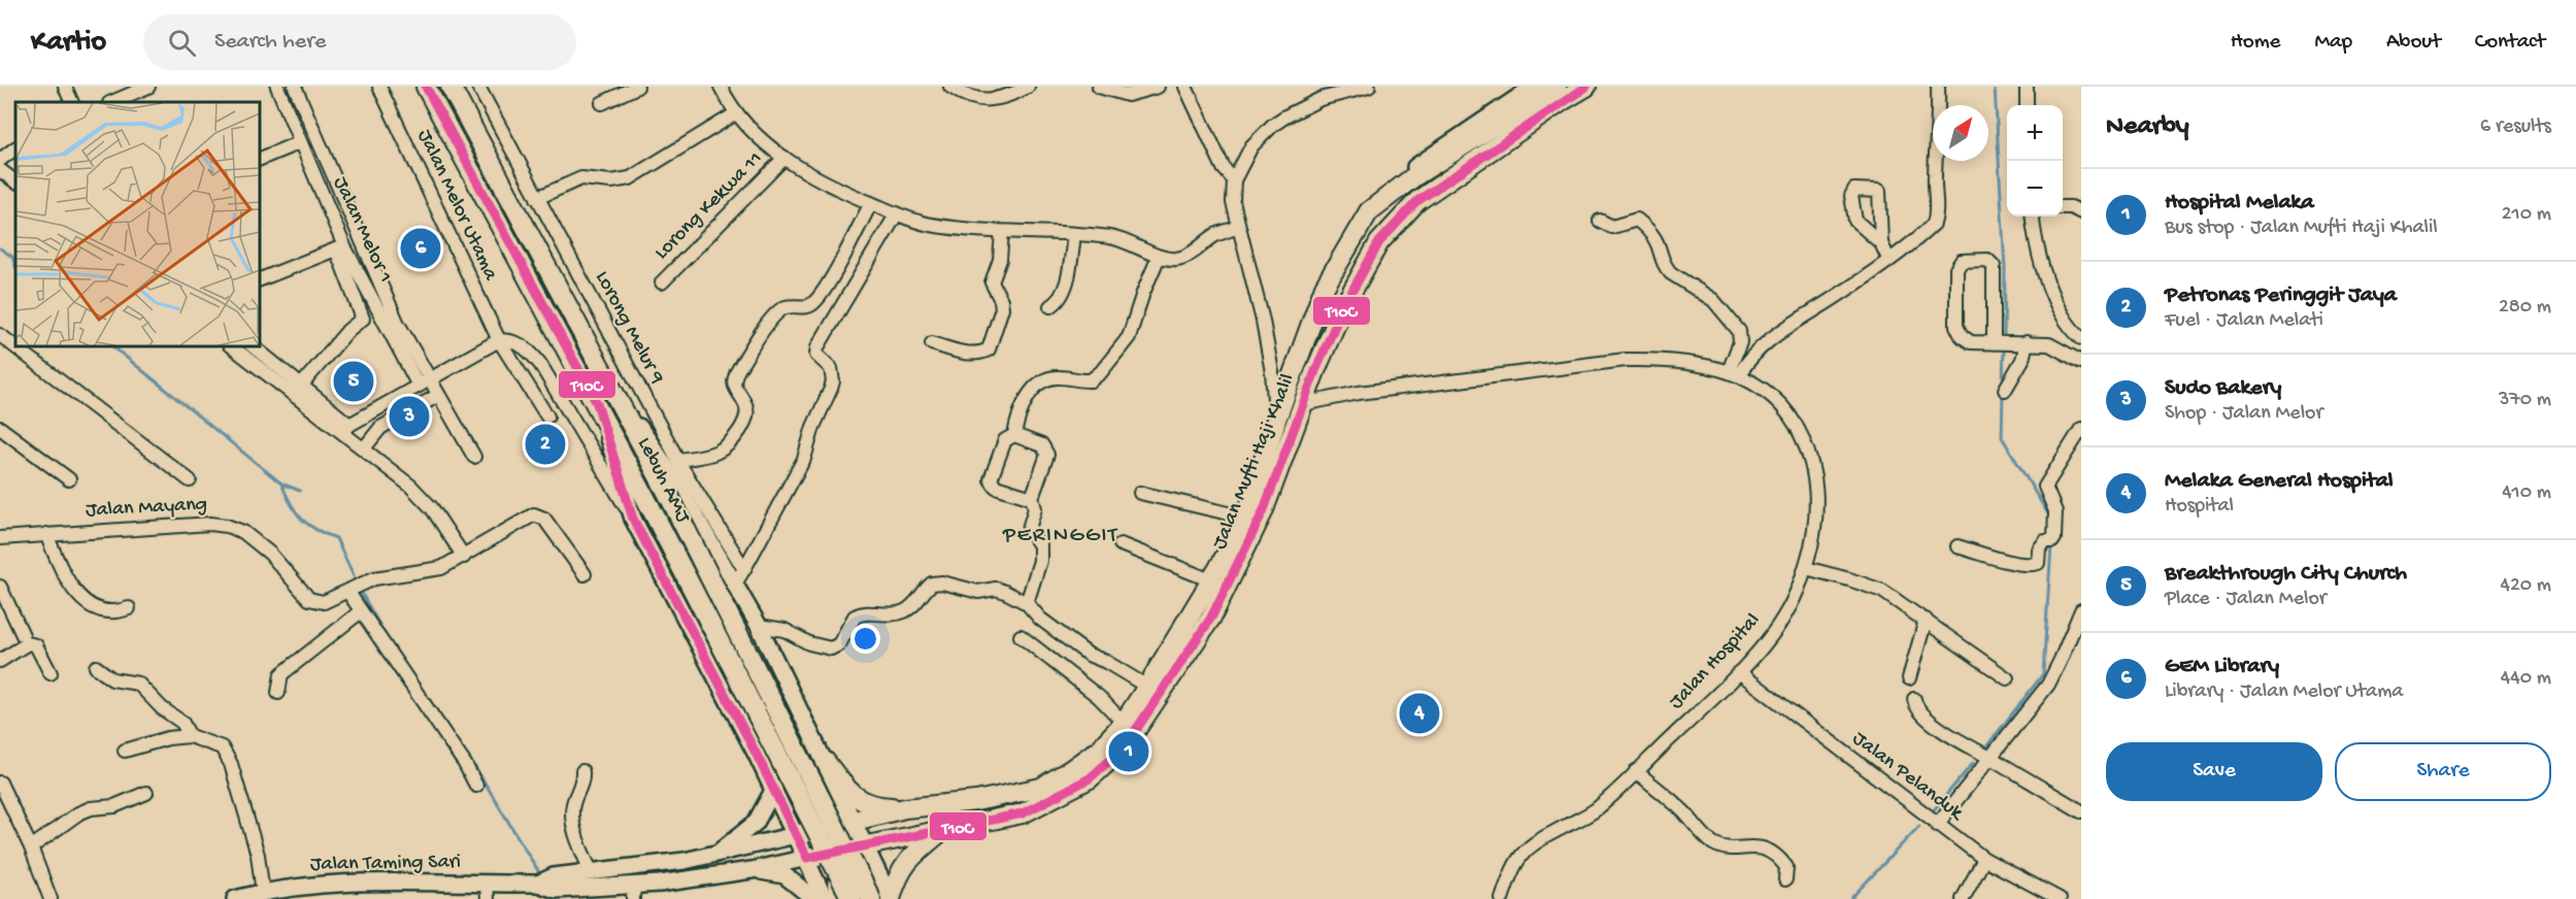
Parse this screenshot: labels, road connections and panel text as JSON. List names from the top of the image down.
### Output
{
  "streets": {
    "highway": ["Jalan Mufti Haji Khalil", "Lebuh AMJ"],
    "main road": ["Jalan Taming Sari"],
    "street": [
      "Jalan Melor Utama",
      "Lorong Kekwa 11",
      "Jalan Melor 1",
      "Lorong Melur 9",
      "Jalan Mayang",
      "Jalan Hospital",
      "Jalan Pelanduk"
    ]
  },
  "crossings": [
    ["Jalan Mufti Haji Khalil", "Jalan Hospital"],
    ["Jalan Mufti Haji Khalil", "Jalan Taming Sari"],
    ["Jalan Hospital", "Jalan Pelanduk"]
  ],
  "districts": ["PERINGGIT"],
  "lines": ["transit line T10C"],
  "north": "top right",
  "page": {
    "header": "Kartio",
    "search": "Search here",
    "nav": [
      "Home",
      "Map",
      "About",
      "Contact"
    ],
    "heading": ["Nearby", "6 results"],
    "map_buttons": ["+", "−"],
    "list": [
      {
        "mark": "1",
        "name": "Hospital Melaka",
        "note": "Bus stop · Jalan Mufti Haji Khalil",
        "value": "210 m"
      },
      {
        "mark": "2",
        "name": "Petronas Peringgit Jaya",
        "note": "Fuel · Jalan Melati",
        "value": "280 m"
      },
      {
        "mark": "3",
        "name": "Sudo Bakery",
        "note": "Shop · Jalan Melor",
        "value": "370 m"
      },
      {
        "mark": "4",
        "name": "Melaka General Hospital",
        "note": "Hospital",
        "value": "410 m"
      },
      {
        "mark": "5",
        "name": "Breakthrough City Church",
        "note": "Place · Jalan Melor",
        "value": "420 m"
      },
      {
        "mark": "6",
        "name": "GEM Library",
        "note": "Library · Jalan Melor Utama",
        "value": "440 m"
      }
    ],
    "pins": [
      "6",
      "5",
      "3",
      "2",
      "4",
      "1"
    ],
    "buttons": ["Save", "Share"]
  }
}
